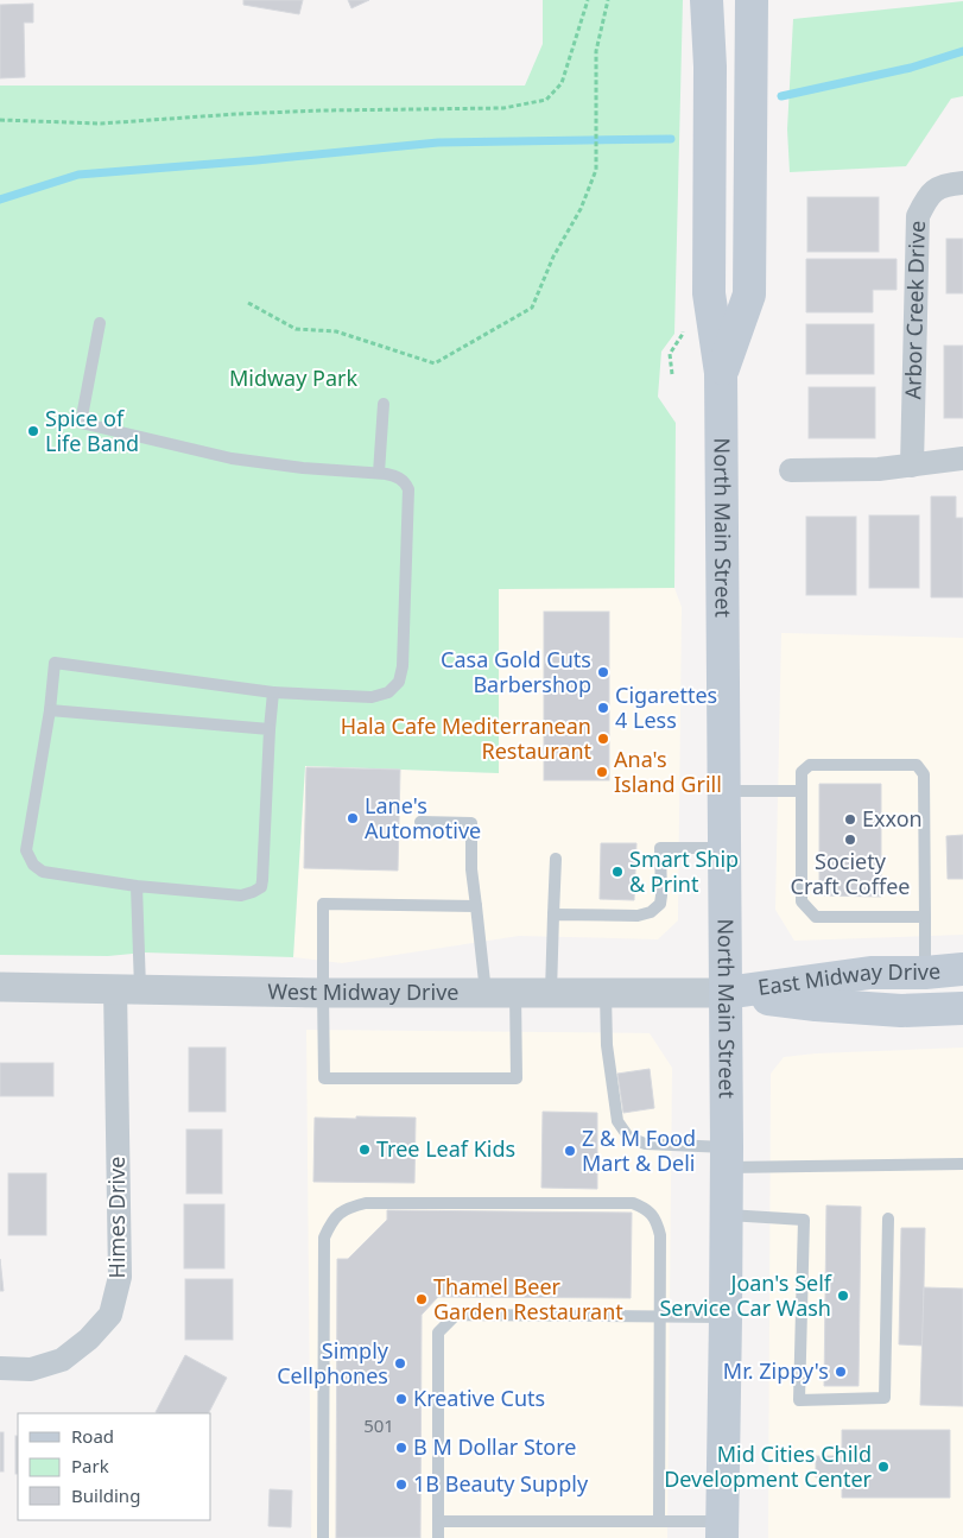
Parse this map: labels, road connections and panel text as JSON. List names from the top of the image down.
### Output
{
  "streets": {
    "main road": ["North Main Street", "East Midway Drive"],
    "street": ["Arbor Creek Drive", "West Midway Drive", "Himes Drive"]
  },
  "crossings": [
    ["North Main Street", "East Midway Drive"],
    ["North Main Street", "West Midway Drive"],
    ["East Midway Drive", "West Midway Drive"],
    ["West Midway Drive", "Himes Drive"]
  ],
  "parks": ["Midway Park"],
  "places": [
    "Spice of Life Band",
    "Casa Gold Cuts Barbershop",
    "Cigarettes 4 Less",
    "Hala Cafe Mediterranean Restaurant",
    "Ana's Island Grill",
    "Lane's Automotive",
    "Exxon",
    "Society Craft Coffee",
    "Smart Ship & Print",
    "Tree Leaf Kids",
    "Z & M Food Mart & Deli",
    "Joan's Self Service Car Wash",
    "Thamel Beer Garden Restaurant",
    "Simply Cellphones",
    "Mr. Zippy's",
    "Kreative Cuts",
    "B M Dollar Store",
    "Mid Cities Child Development Center",
    "1B Beauty Supply"
  ],
  "house_numbers": ["501"],
  "legend": ["Road", "Park", "Building"]
}
